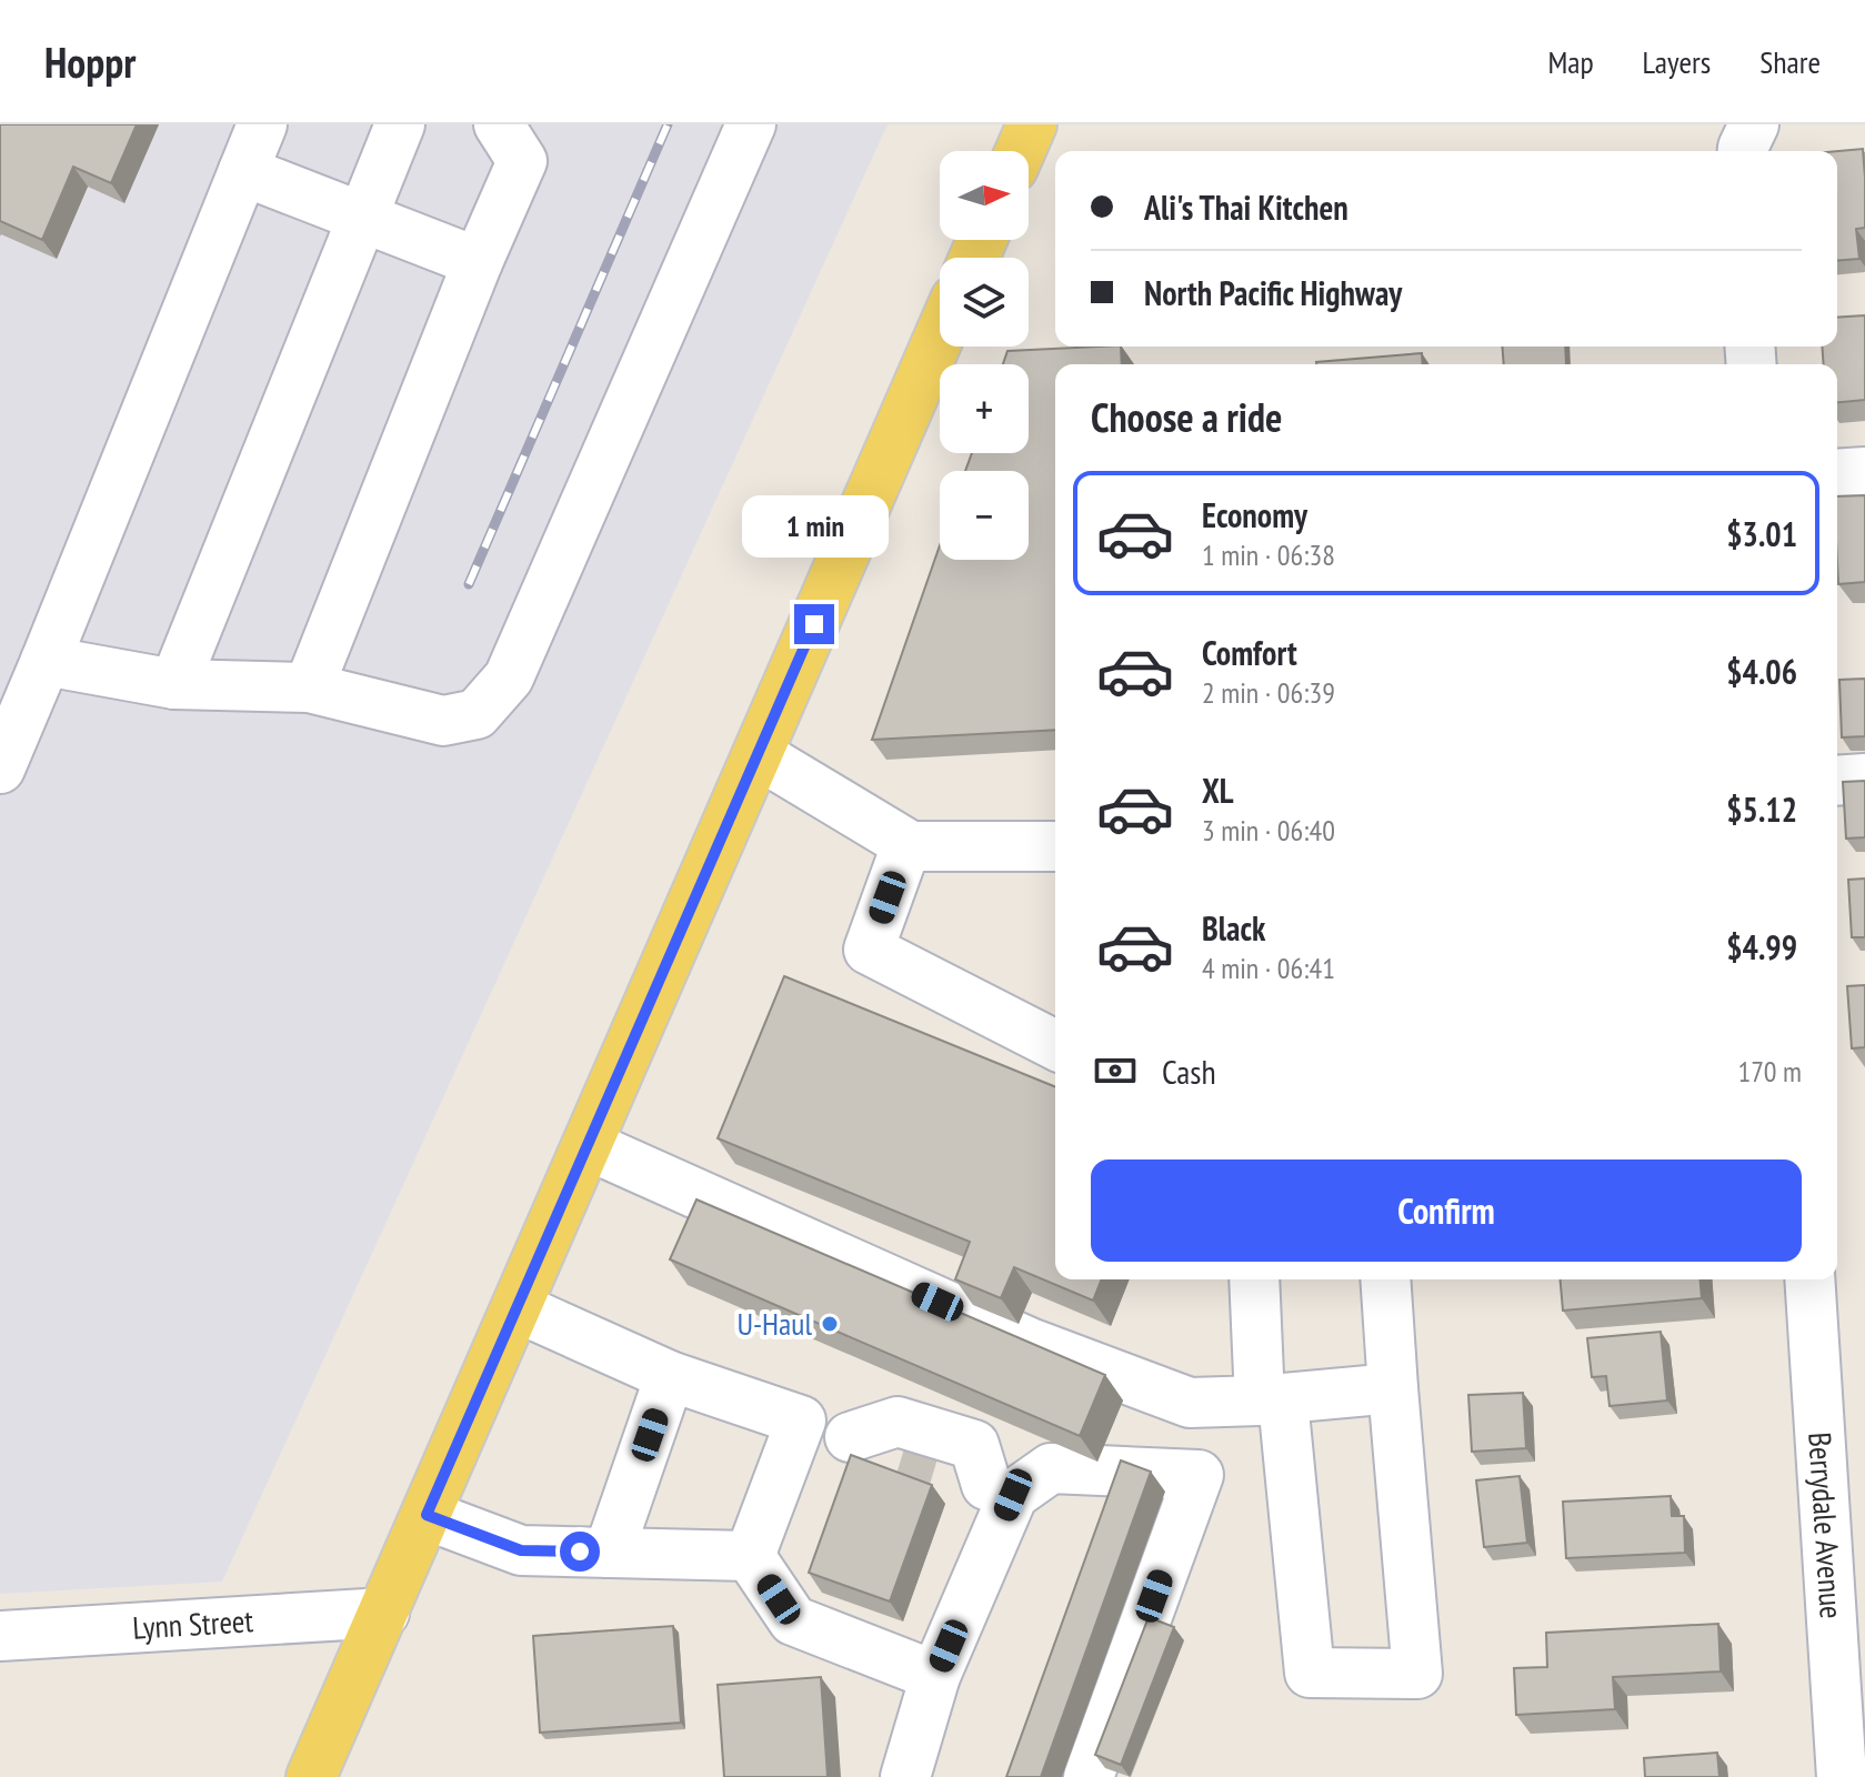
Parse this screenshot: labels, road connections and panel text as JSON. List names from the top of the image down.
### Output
{
  "streets": {
    "street": ["Berrydale Avenue", "Lynn Street"]
  },
  "places": ["U-Haul"],
  "north": "right",
  "page": {
    "header": "Hoppr",
    "nav": ["Map", "Layers", "Share"],
    "map_buttons": ["+", "−"],
    "banner": ["Ali's Thai Kitchen", "North Pacific Highway"],
    "heading": "Choose a ride",
    "list": [
      {
        "name": "Economy",
        "note": "1 min · 06:38",
        "value": "$3.01"
      },
      {
        "name": "Comfort",
        "note": "2 min · 06:39",
        "value": "$4.06"
      },
      {
        "name": "XL",
        "note": "3 min · 06:40",
        "value": "$5.12"
      },
      {
        "name": "Black",
        "note": "4 min · 06:41",
        "value": "$4.99"
      }
    ],
    "bubble": "1 min",
    "pay": ["Cash", "170 m"],
    "buttons": "Confirm"
  }
}
